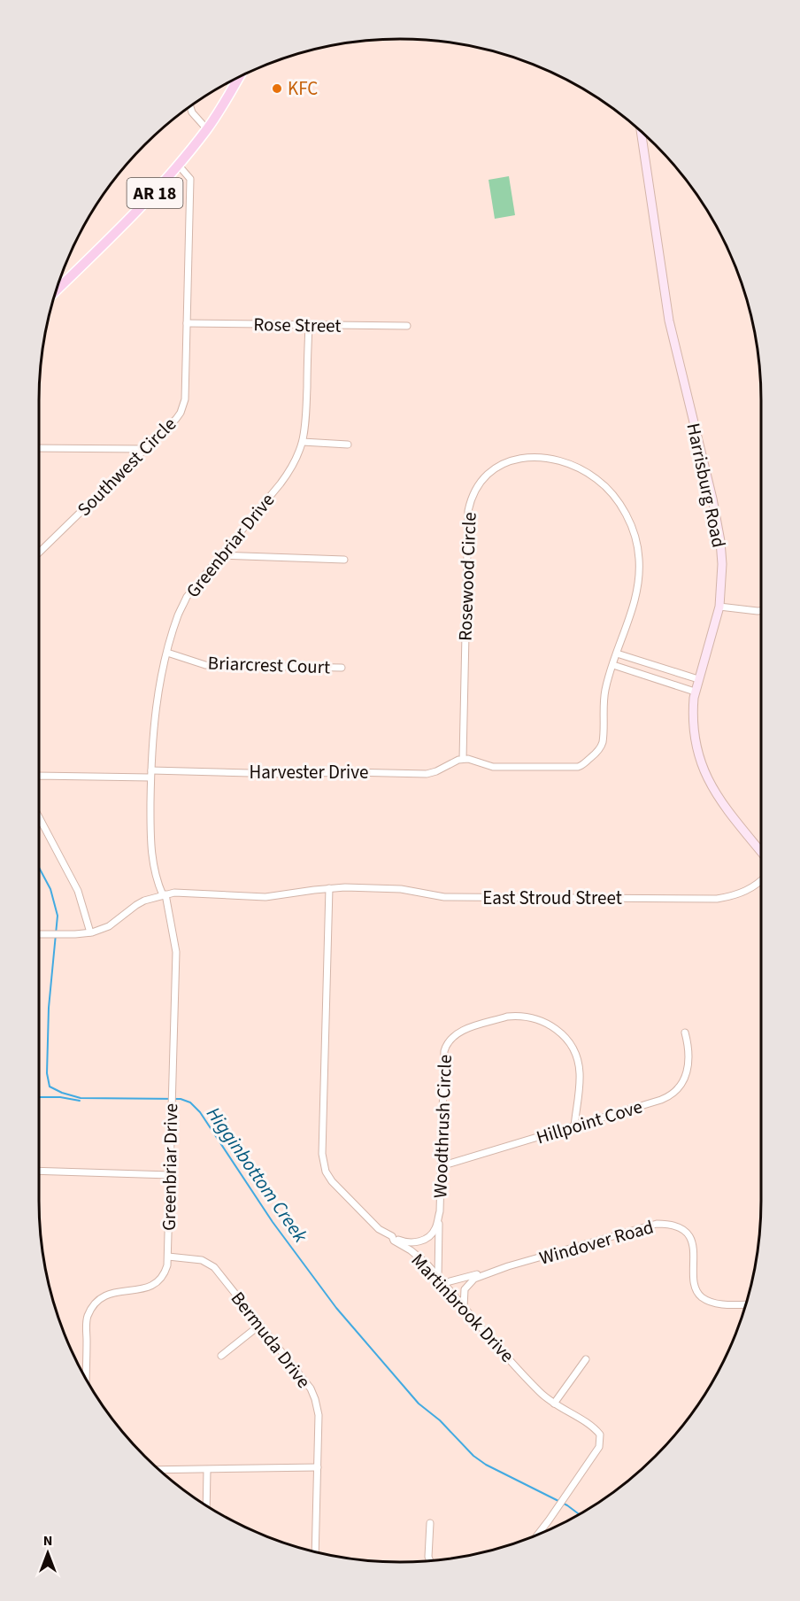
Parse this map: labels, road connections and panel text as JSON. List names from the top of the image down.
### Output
{
  "streets": {
    "main road": ["AR 18", "Harrisburg Road"],
    "street": [
      "Rose Street",
      "Southwest Circle",
      "Greenbriar Drive",
      "Rosewood Circle",
      "Briarcrest Court",
      "Harvester Drive",
      "East Stroud Street",
      "Hillpoint Cove",
      "Woodthrush Circle",
      "Windover Road",
      "Martinbrook Drive",
      "Bermuda Drive"
    ]
  },
  "crossings": [
    ["AR 18", "Southwest Circle"],
    ["Rose Street", "Southwest Circle"],
    ["Rose Street", "Greenbriar Drive"],
    ["Greenbriar Drive", "Briarcrest Court"],
    ["Greenbriar Drive", "Harvester Drive"],
    ["Greenbriar Drive", "East Stroud Street"],
    ["Greenbriar Drive", "Bermuda Drive"],
    ["Rosewood Circle", "Harvester Drive"],
    ["East Stroud Street", "Martinbrook Drive"],
    ["Hillpoint Cove", "Woodthrush Circle"],
    ["Woodthrush Circle", "Martinbrook Drive"],
    ["Windover Road", "Martinbrook Drive"]
  ],
  "water": ["Higginbottom Creek"],
  "places": ["KFC"],
  "north": "top"
}
